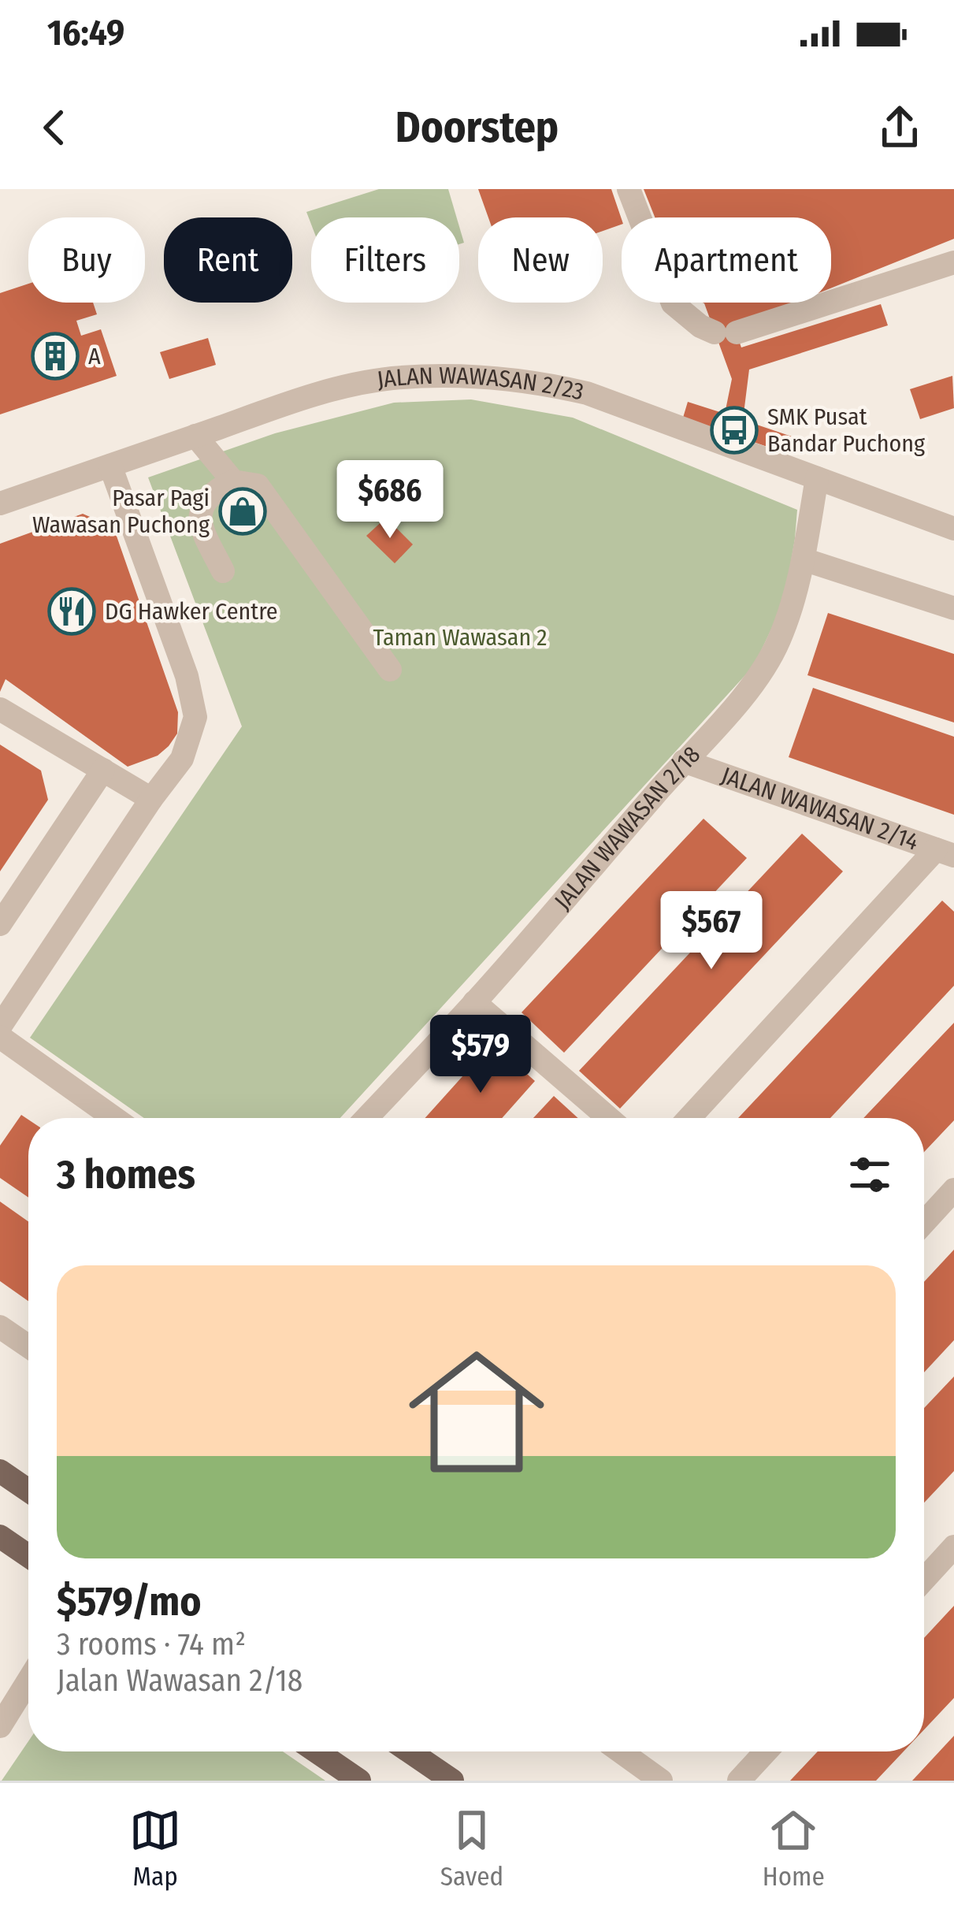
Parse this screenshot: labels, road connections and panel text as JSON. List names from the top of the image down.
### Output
{
  "streets": {
    "street": ["JALAN WAWASAN 2/23", "JALAN WAWASAN 2/14", "JALAN WAWASAN 2/18"]
  },
  "crossings": [
    ["JALAN WAWASAN 2/23", "JALAN WAWASAN 2/18"],
    ["JALAN WAWASAN 2/14", "JALAN WAWASAN 2/18"]
  ],
  "parks": ["Taman Wawasan 2"],
  "places": {
    "building": ["A"],
    "bus stop": ["SMK Pusat Bandar Puchong"],
    "shop": ["Pasar Pagi Wawasan Puchong"],
    "restaurant": ["DG Hawker Centre"]
  },
  "page": {
    "status": "16:49",
    "header": "Doorstep",
    "chip": [
      "Buy",
      "Rent",
      "Filters",
      "New",
      "Apartment"
    ],
    "price": ["$686", "$567", "$579"],
    "heading": "3 homes",
    "list": [
      {
        "name": "$579/mo",
        "note": "3 rooms · 74 m² · Jalan Wawasan 2/18"
      }
    ],
    "tabs": ["Map", "Saved", "Home"]
  }
}
